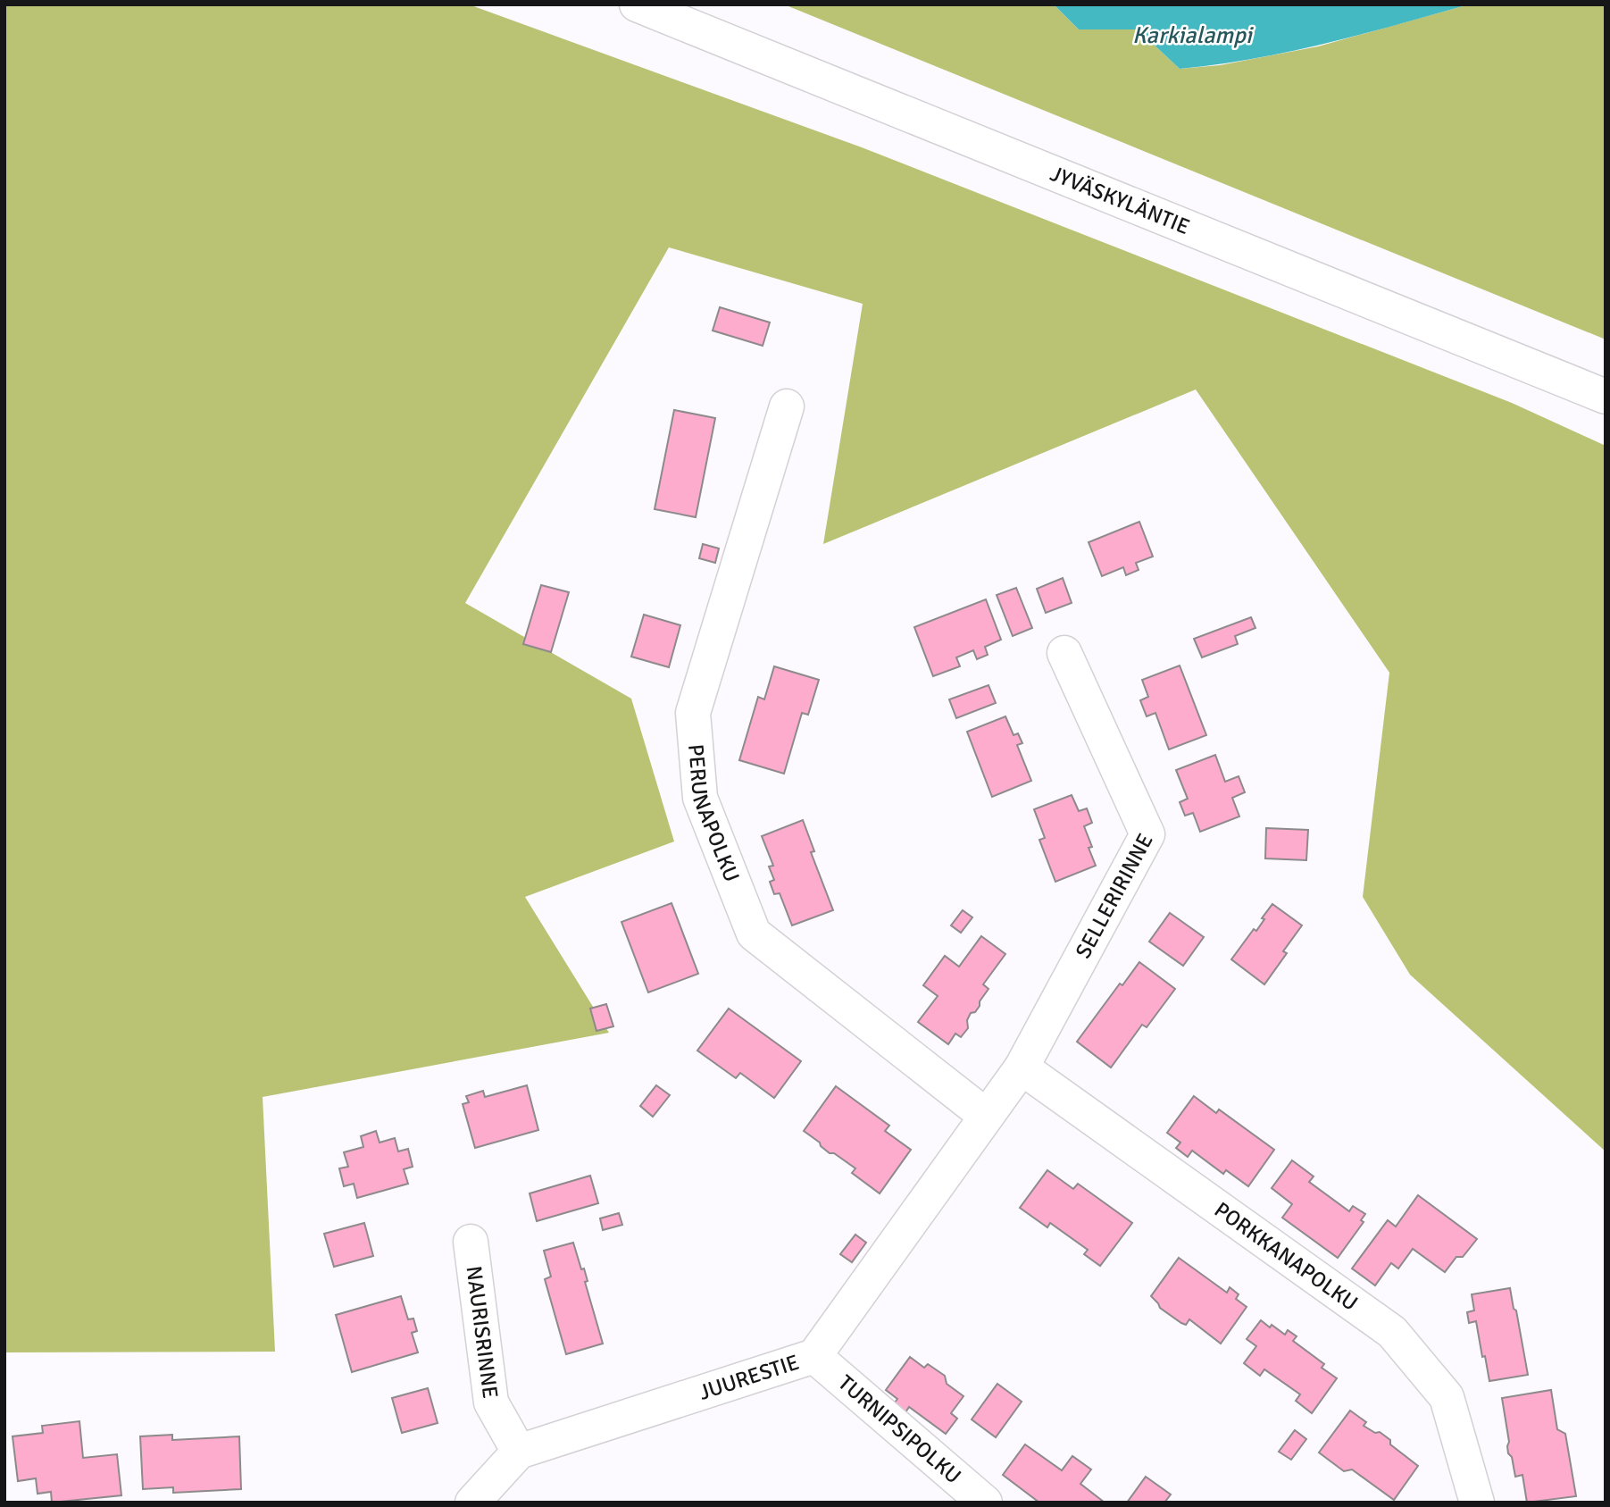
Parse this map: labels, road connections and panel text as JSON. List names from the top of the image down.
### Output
{
  "streets": {
    "main road": [
      "JYVÄSKYLÄNTIE",
      "PERUNAPOLKU",
      "SELLERIRINNE",
      "PORKKANAPOLKU",
      "NAURISRINNE",
      "JUURESTIE",
      "TURNIPSIPOLKU"
    ]
  },
  "crossings": [
    ["PERUNAPOLKU", "JUURESTIE"],
    ["SELLERIRINNE", "PORKKANAPOLKU"],
    ["SELLERIRINNE", "JUURESTIE"],
    ["PORKKANAPOLKU", "JUURESTIE"],
    ["NAURISRINNE", "JUURESTIE"],
    ["JUURESTIE", "TURNIPSIPOLKU"]
  ],
  "water": ["Karkialampi"]
}
